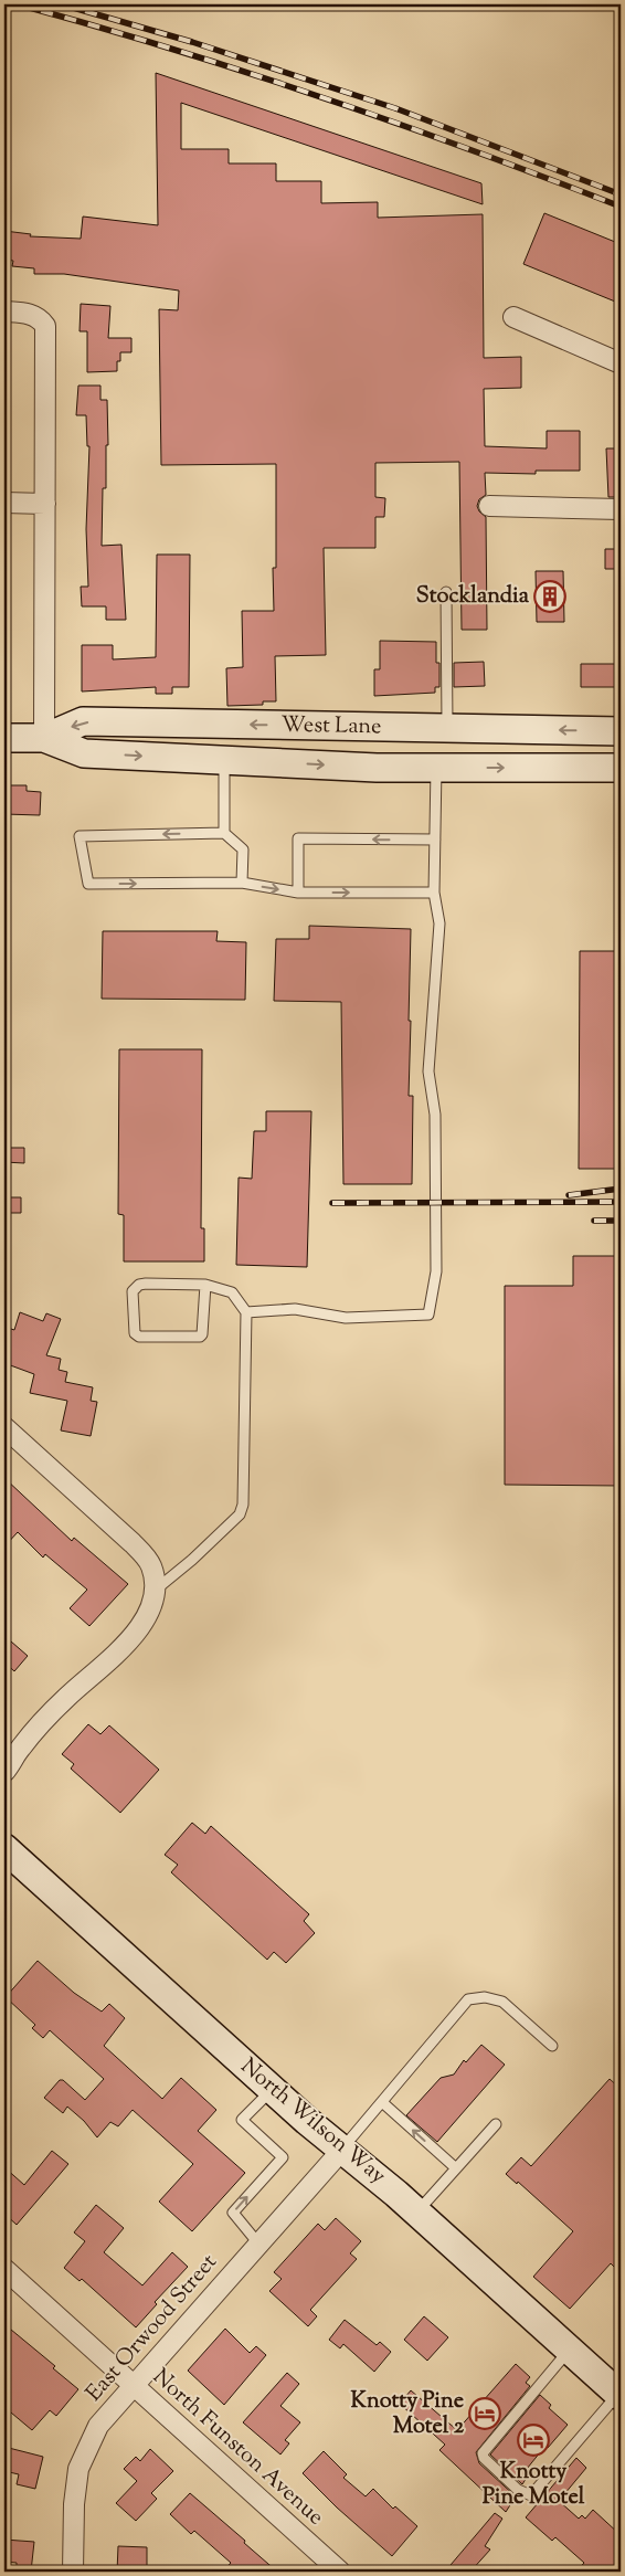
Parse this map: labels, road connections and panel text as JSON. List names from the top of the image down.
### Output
{
  "streets": {
    "main road": ["West Lane", "North Wilson Way"],
    "street": ["East Orwood Street", "North Funston Avenue"]
  },
  "crossings": [
    ["North Wilson Way", "East Orwood Street"],
    ["East Orwood Street", "North Funston Avenue"]
  ],
  "places": {
    "building": ["Stocklandia"],
    "hotel": ["Knotty Pine Motel 2", "Knotty Pine Motel"]
  }
}
